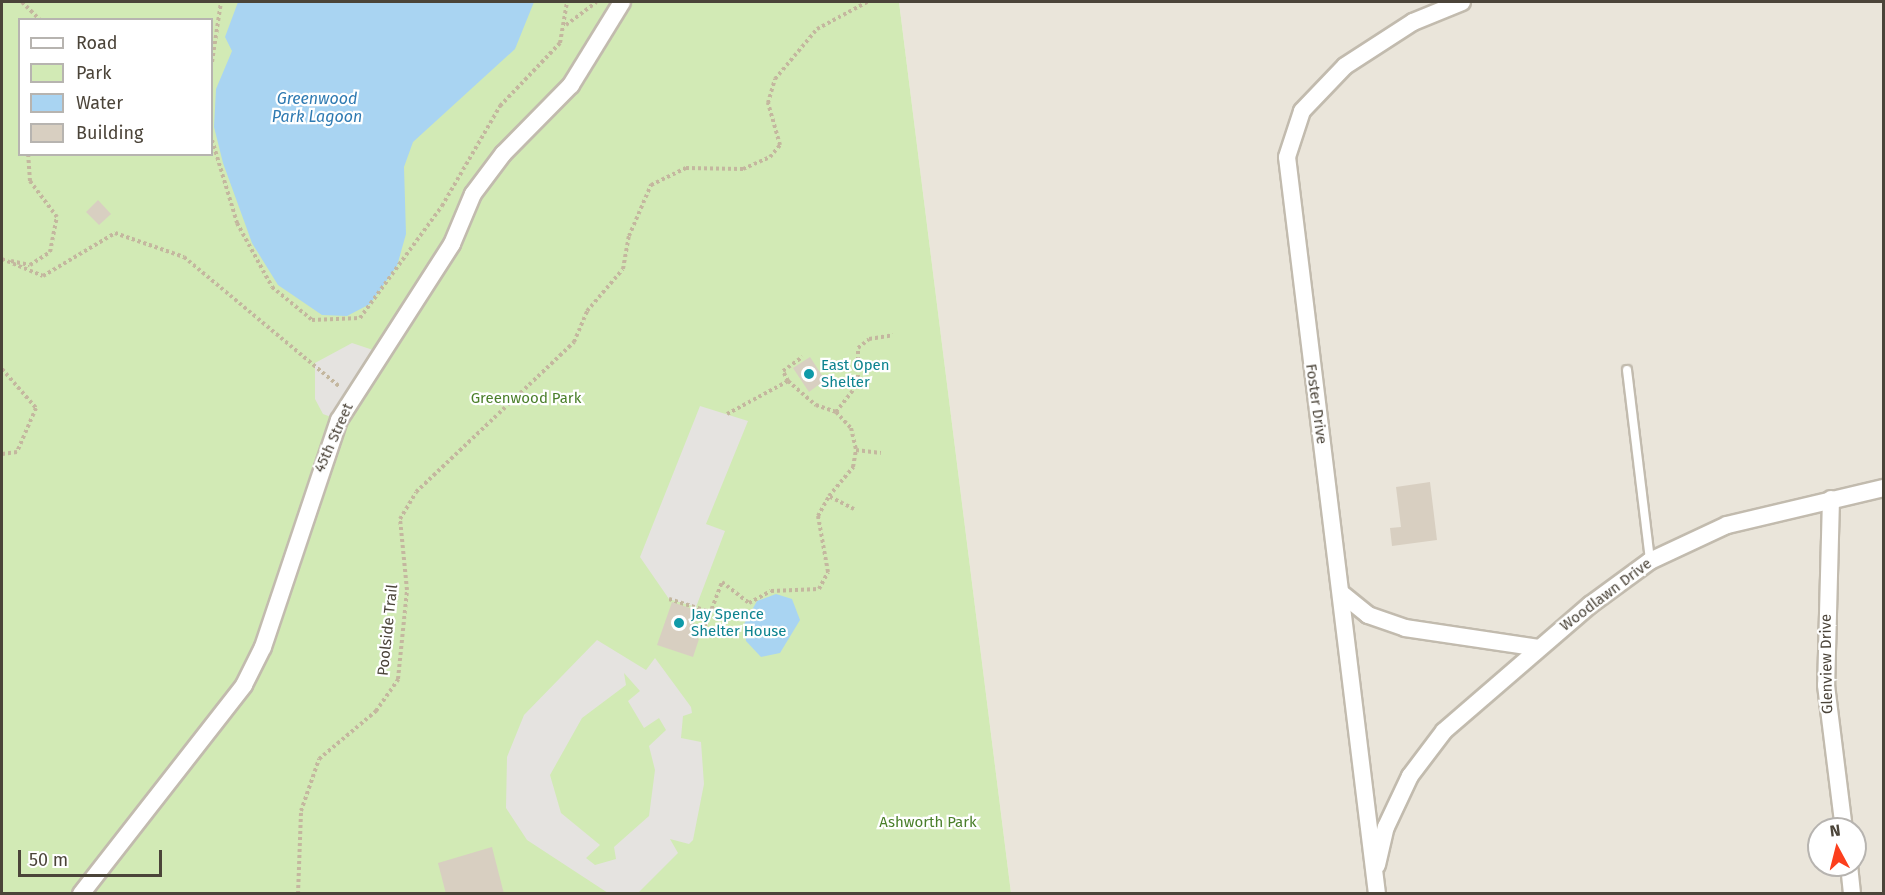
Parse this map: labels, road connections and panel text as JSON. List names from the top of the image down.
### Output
{
  "streets": {
    "street": [
      "Foster Drive",
      "45th Street",
      "Woodlawn Drive",
      "Glenview Drive"
    ],
    "path": ["Poolside Trail"]
  },
  "crossings": [
    ["Foster Drive", "Woodlawn Drive"],
    ["Woodlawn Drive", "Glenview Drive"]
  ],
  "water": ["Greenwood Park Lagoon"],
  "parks": ["Greenwood Park", "Ashworth Park"],
  "places": ["East Open Shelter", "Jay Spence Shelter House"],
  "legend": [
    "Road",
    "Park",
    "Water",
    "Building"
  ],
  "scale_bar": "50 m",
  "north": "top"
}
